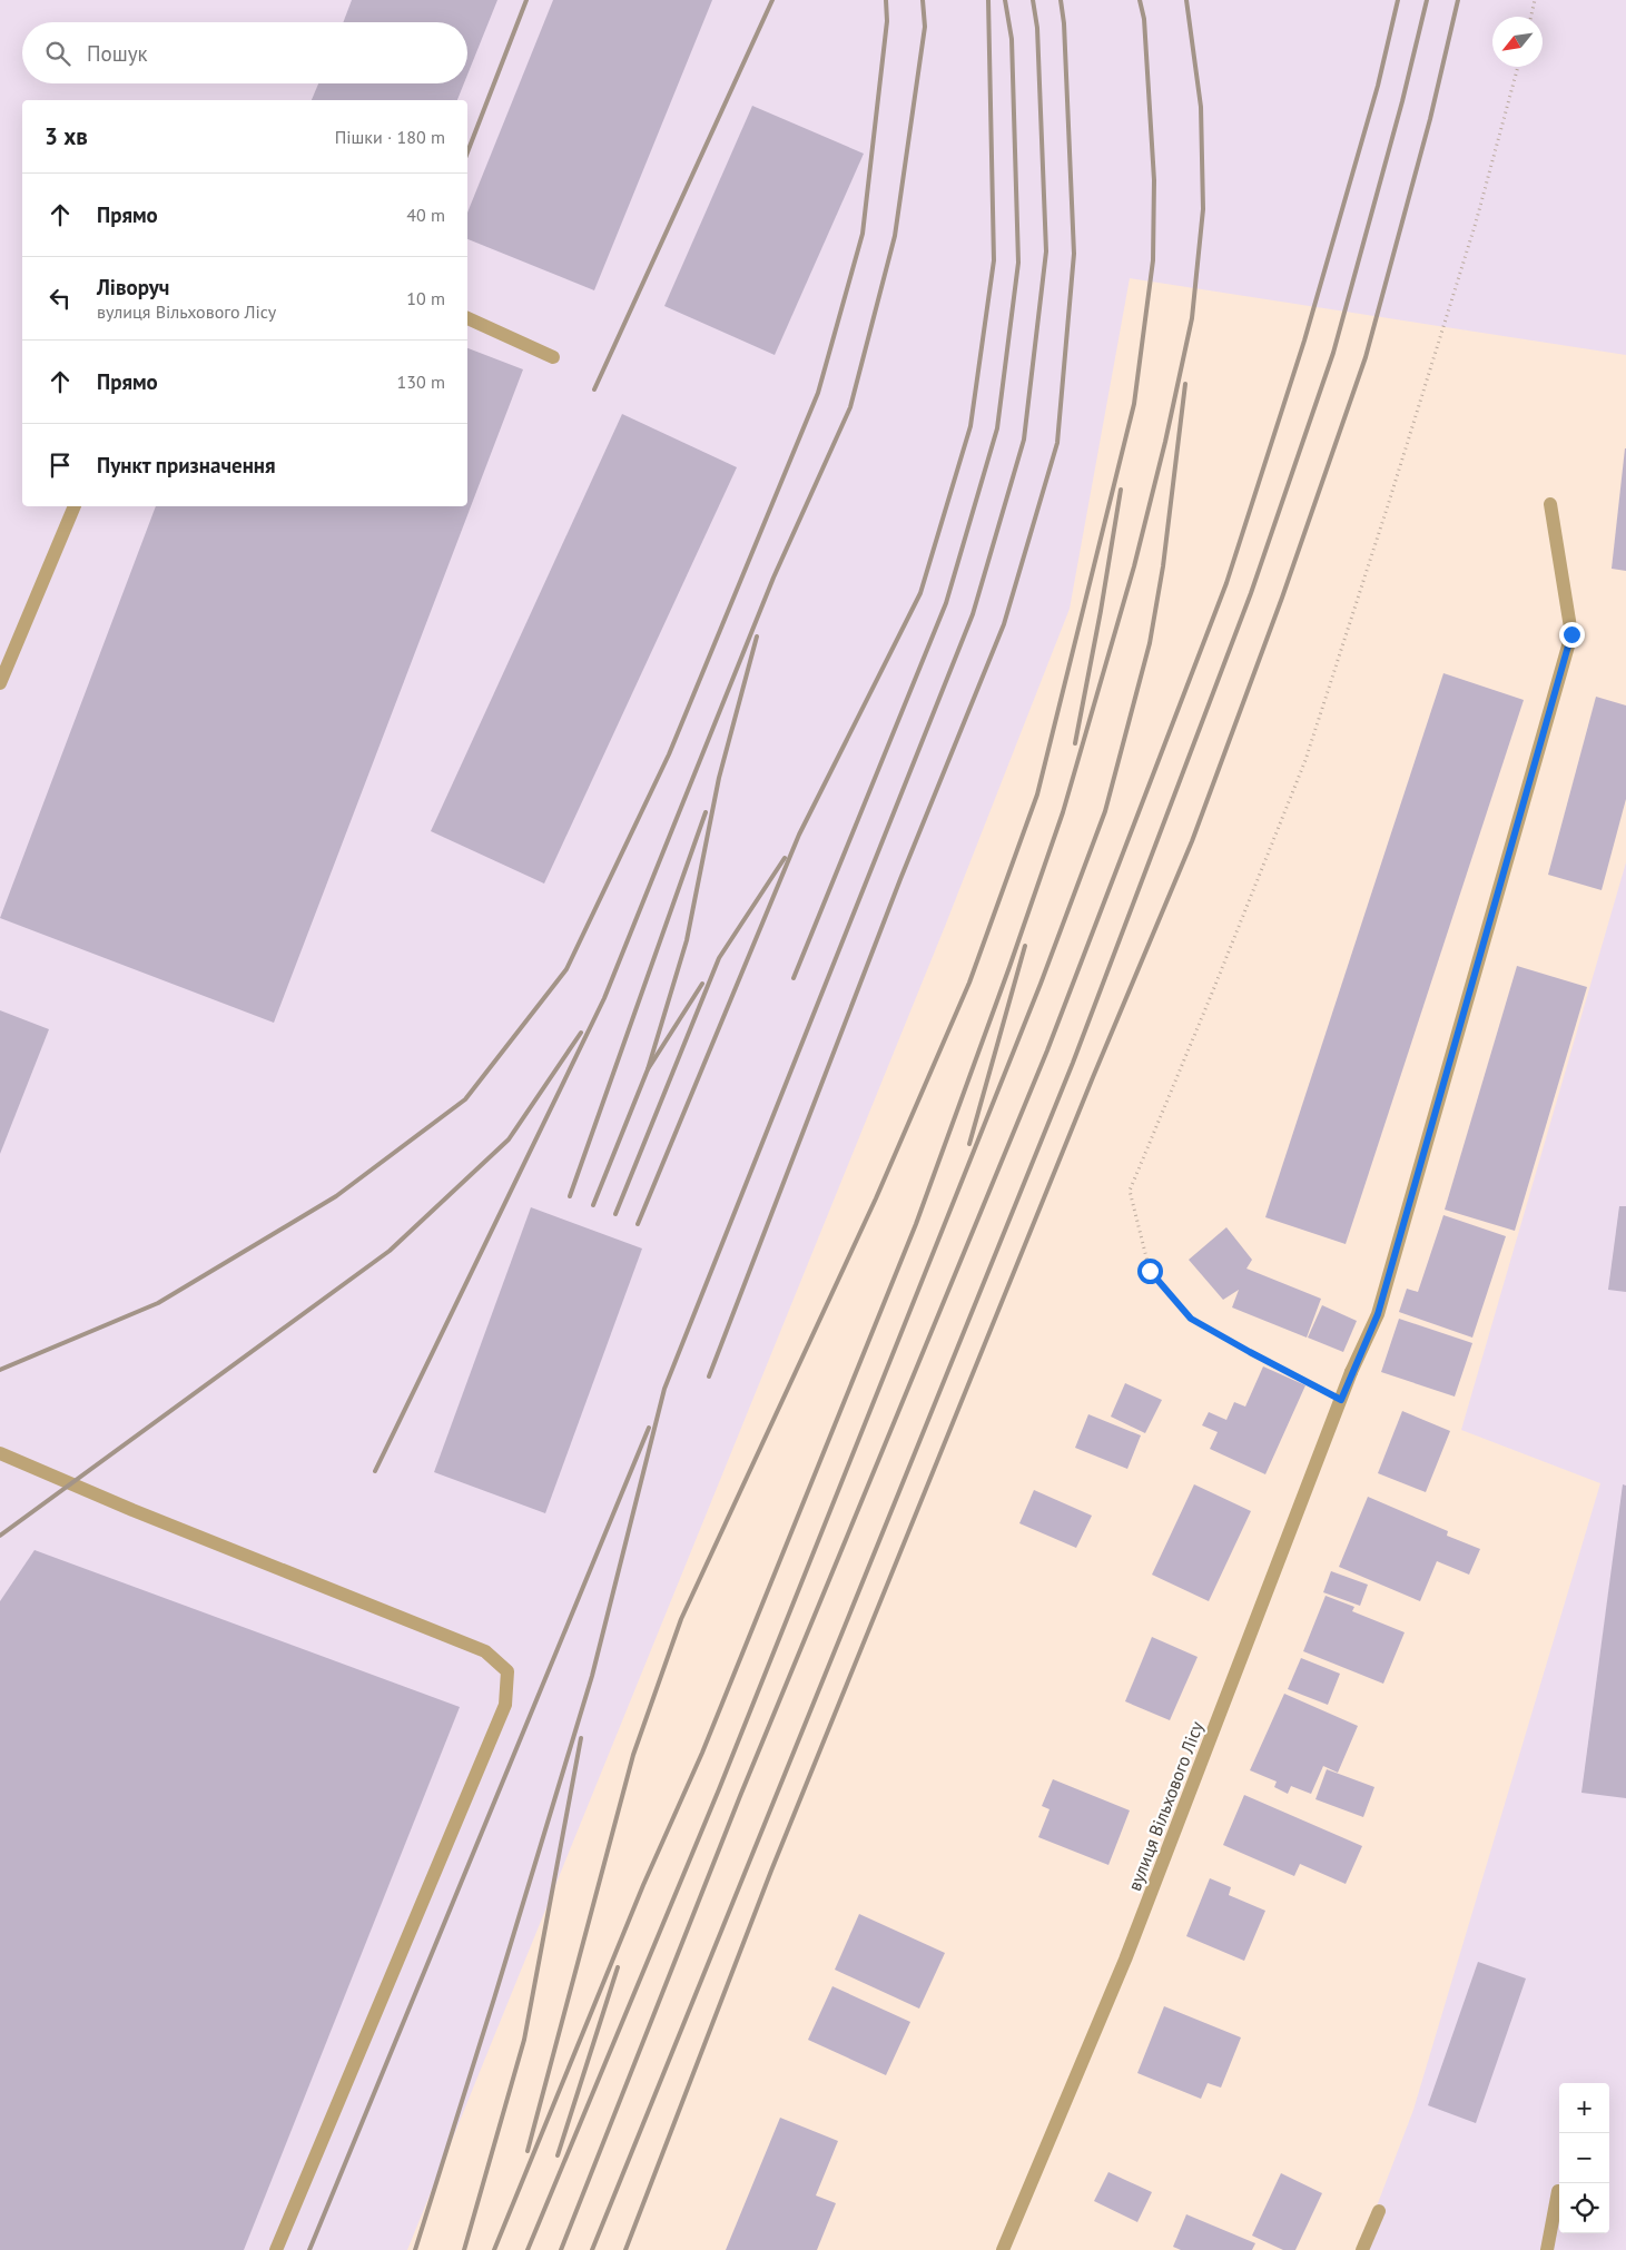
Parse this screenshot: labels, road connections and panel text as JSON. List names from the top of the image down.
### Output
{
  "streets": {
    "street": ["вулиця Вільхового Лісу"]
  },
  "north": "bottom left",
  "page": {
    "search": "Пошук",
    "heading": ["3 хв", "Пішки · 180 m"],
    "list": [
      ["Прямо", "40 m"],
      ["Ліворуч", "вулиця Вільхового Лісу", "10 m"],
      ["Прямо", "130 m"],
      "Пункт призначення"
    ],
    "map_buttons": ["+", "−"]
  }
}
